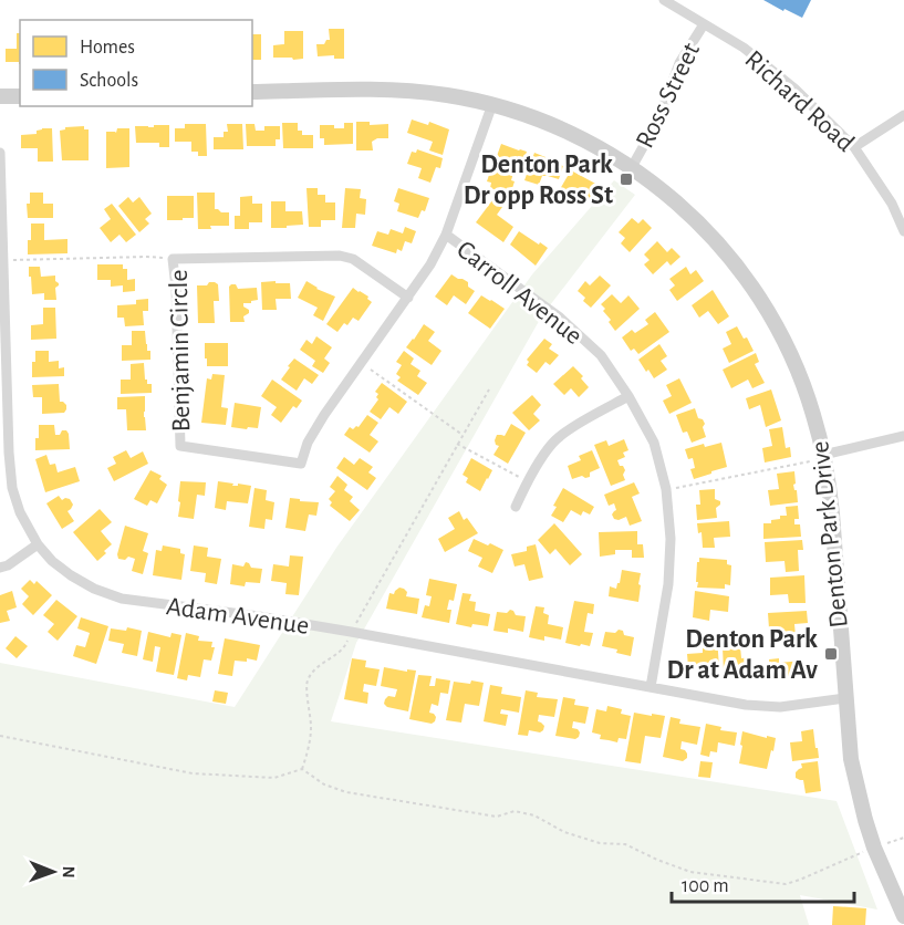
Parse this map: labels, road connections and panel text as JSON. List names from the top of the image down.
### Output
{
  "streets": {
    "main road": ["Denton Park Drive"],
    "street": [
      "Ross Street",
      "Richard Road",
      "Carroll Avenue",
      "Benjamin Circle",
      "Adam Avenue"
    ]
  },
  "crossings": [
    ["Ross Street", "Richard Road"],
    ["Ross Street", "Denton Park Drive"],
    ["Carroll Avenue", "Benjamin Circle"],
    ["Carroll Avenue", "Adam Avenue"],
    ["Benjamin Circle", "Denton Park Drive"],
    ["Denton Park Drive", "Adam Avenue"]
  ],
  "places": {
    "transit": ["Denton Park Dr opp Ross St", "Denton Park Dr at Adam Av"]
  },
  "legend": ["Homes", "Schools"],
  "scale_bar": "100 m",
  "north": "right"
}
